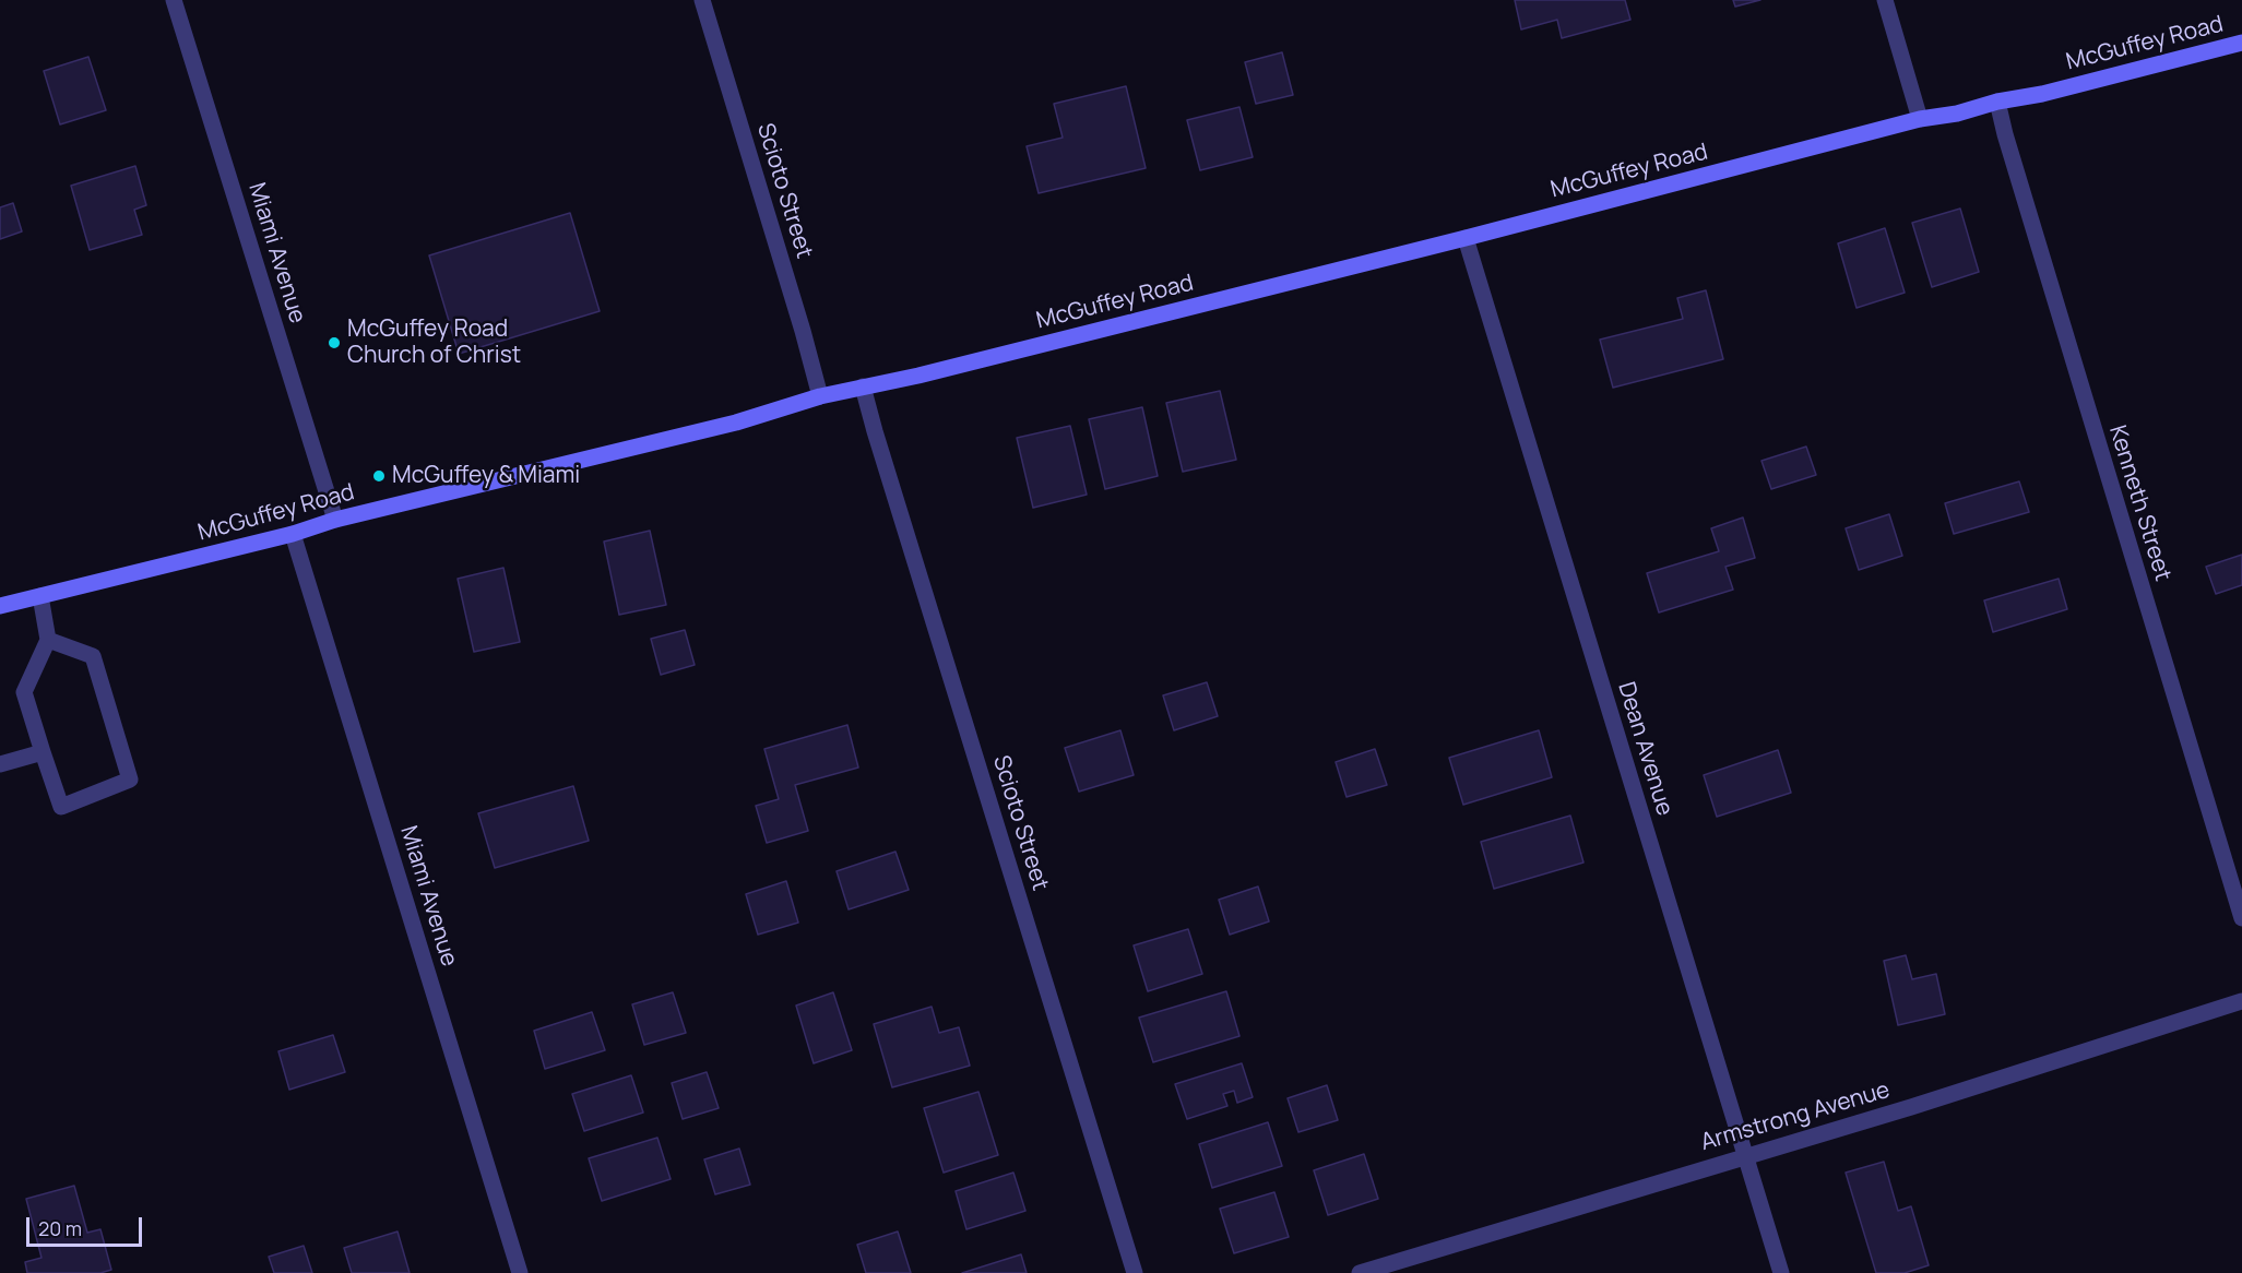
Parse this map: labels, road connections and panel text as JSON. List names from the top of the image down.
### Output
{
  "streets": {
    "street": [
      "McGuffey Road",
      "Scioto Street",
      "Miami Avenue",
      "Kenneth Street",
      "Dean Avenue",
      "Armstrong Avenue"
    ]
  },
  "crossings": [
    ["McGuffey Road", "Scioto Street"],
    ["McGuffey Road", "Miami Avenue"],
    ["McGuffey Road", "Kenneth Street"],
    ["McGuffey Road", "Dean Avenue"],
    ["Dean Avenue", "Armstrong Avenue"]
  ],
  "places": ["McGuffey Road Church of Christ", "McGuffey & Miami"],
  "scale_bar": "20 m"
}
